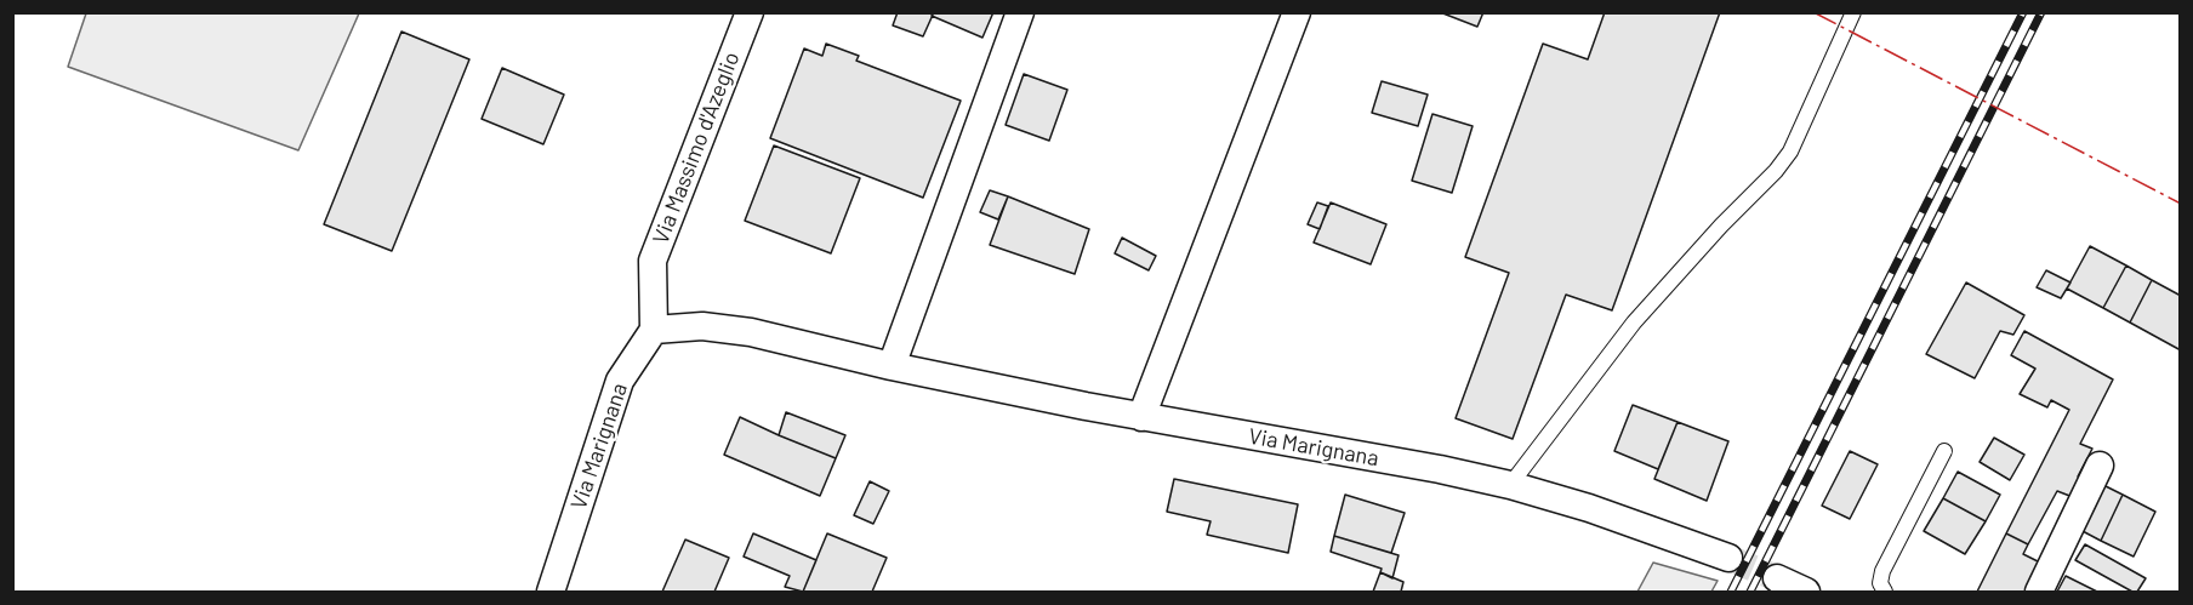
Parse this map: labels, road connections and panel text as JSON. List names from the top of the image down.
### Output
{
  "streets": {
    "street": ["Via Massimo d'Azeglio", "Via Marignana"]
  },
  "crossings": [
    ["Via Massimo d'Azeglio", "Via Marignana"]
  ]
}
